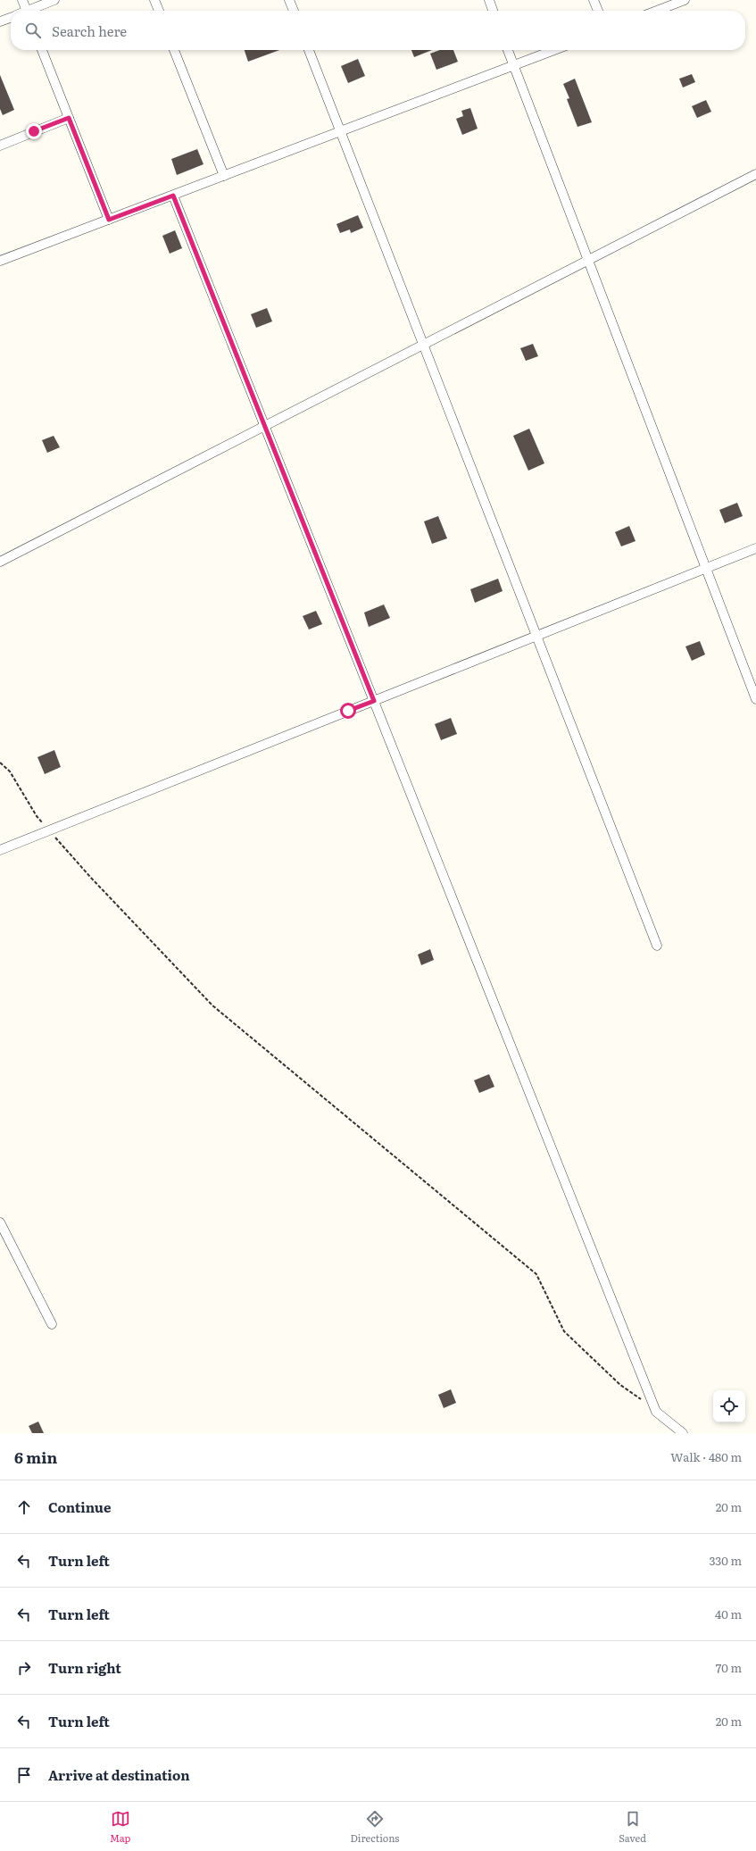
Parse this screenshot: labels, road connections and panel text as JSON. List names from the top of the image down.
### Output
{
  "page": {
    "search": "Search here",
    "heading": ["6 min", "Walk · 480 m"],
    "list": [
      ["Continue", "20 m"],
      ["Turn left", "330 m"],
      ["Turn left", "40 m"],
      ["Turn right", "70 m"],
      ["Turn left", "20 m"],
      "Arrive at destination"
    ],
    "nav": ["Map", "Directions", "Saved"]
  }
}
